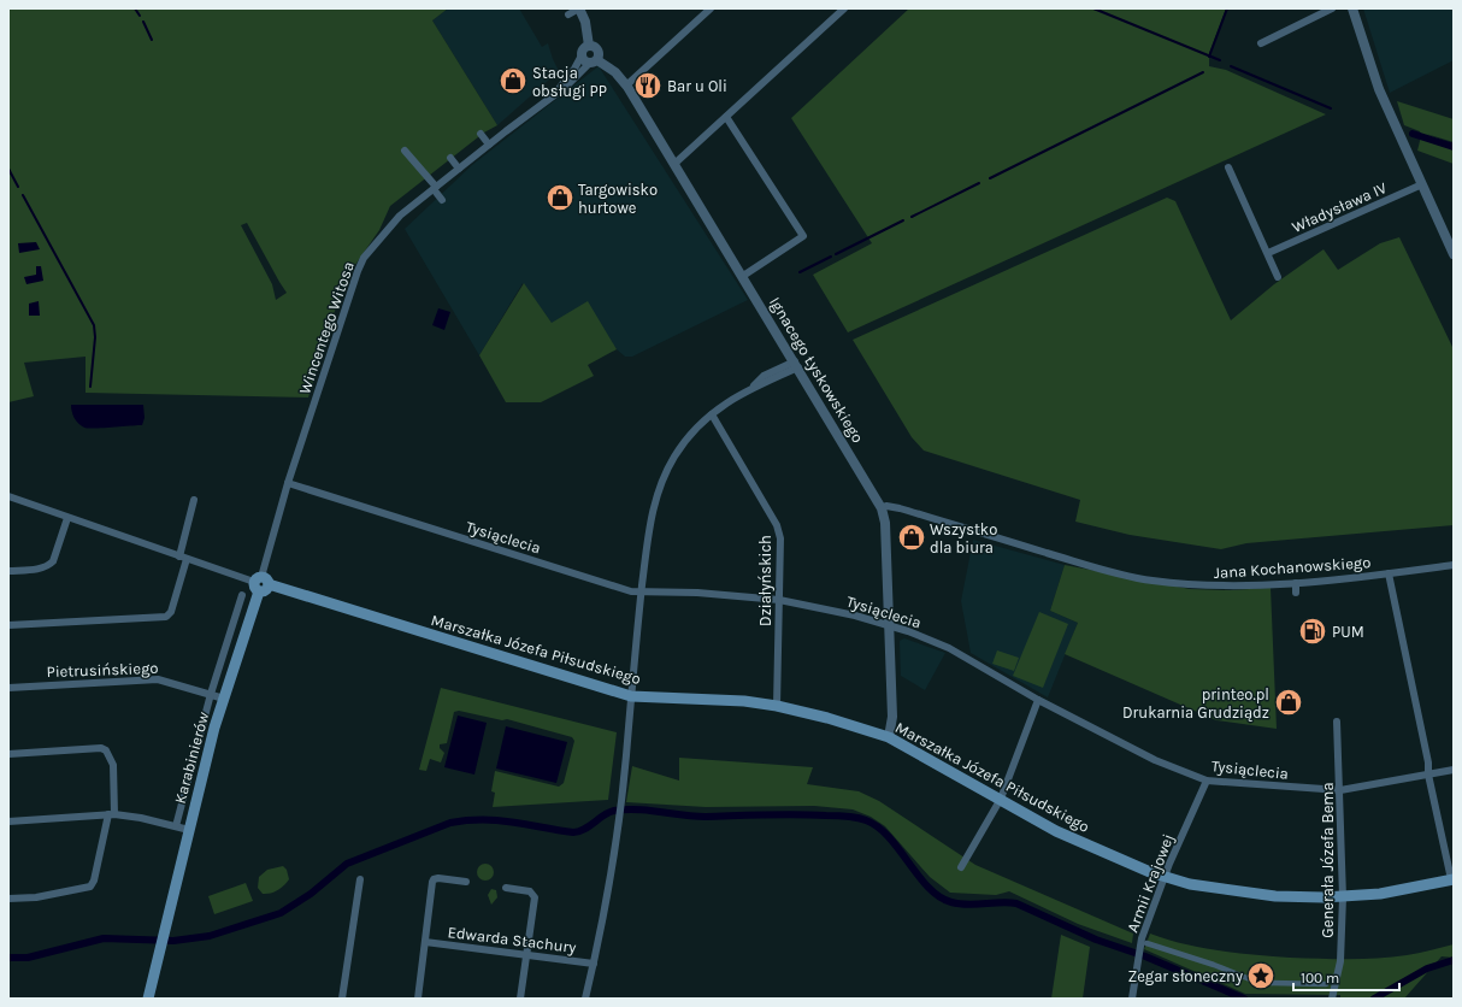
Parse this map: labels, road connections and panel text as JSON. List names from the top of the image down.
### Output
{
  "streets": {
    "main road": ["Marszałka Józefa Piłsudskiego", "Karabinierów"],
    "street": [
      "Władysława IV",
      "Wincentego Witosa",
      "Ignacego Łyskowskiego",
      "Tysiąclecia",
      "Jana Kochanowskiego",
      "Działyńskich",
      "Pietrusińskiego",
      "Generała Józefa Bema",
      "Armii Krajowej",
      "Edwarda Stachury"
    ]
  },
  "crossings": [
    ["Wincentego Witosa", "Ignacego Łyskowskiego"],
    ["Wincentego Witosa", "Tysiąclecia"],
    ["Wincentego Witosa", "Karabinierów"],
    ["Ignacego Łyskowskiego", "Tysiąclecia"],
    ["Ignacego Łyskowskiego", "Jana Kochanowskiego"],
    ["Ignacego Łyskowskiego", "Marszałka Józefa Piłsudskiego"],
    ["Tysiąclecia", "Działyńskich"],
    ["Tysiąclecia", "Karabinierów"],
    ["Tysiąclecia", "Generała Józefa Bema"],
    ["Tysiąclecia", "Armii Krajowej"],
    ["Działyńskich", "Marszałka Józefa Piłsudskiego"],
    ["Marszałka Józefa Piłsudskiego", "Karabinierów"],
    ["Marszałka Józefa Piłsudskiego", "Generała Józefa Bema"],
    ["Marszałka Józefa Piłsudskiego", "Armii Krajowej"],
    ["Pietrusińskiego", "Karabinierów"]
  ],
  "places": {
    "shop": [
      "Stacja obsługi PP",
      "Targowisko hurtowe",
      "Wszystko dla biura",
      "printeo.pl Drukarnia Grudziądz"
    ],
    "restaurant": ["Bar u Oli"],
    "fuel station": ["PUM"],
    "place": ["Zegar słoneczny"]
  },
  "scale_bar": "100 m"
}
